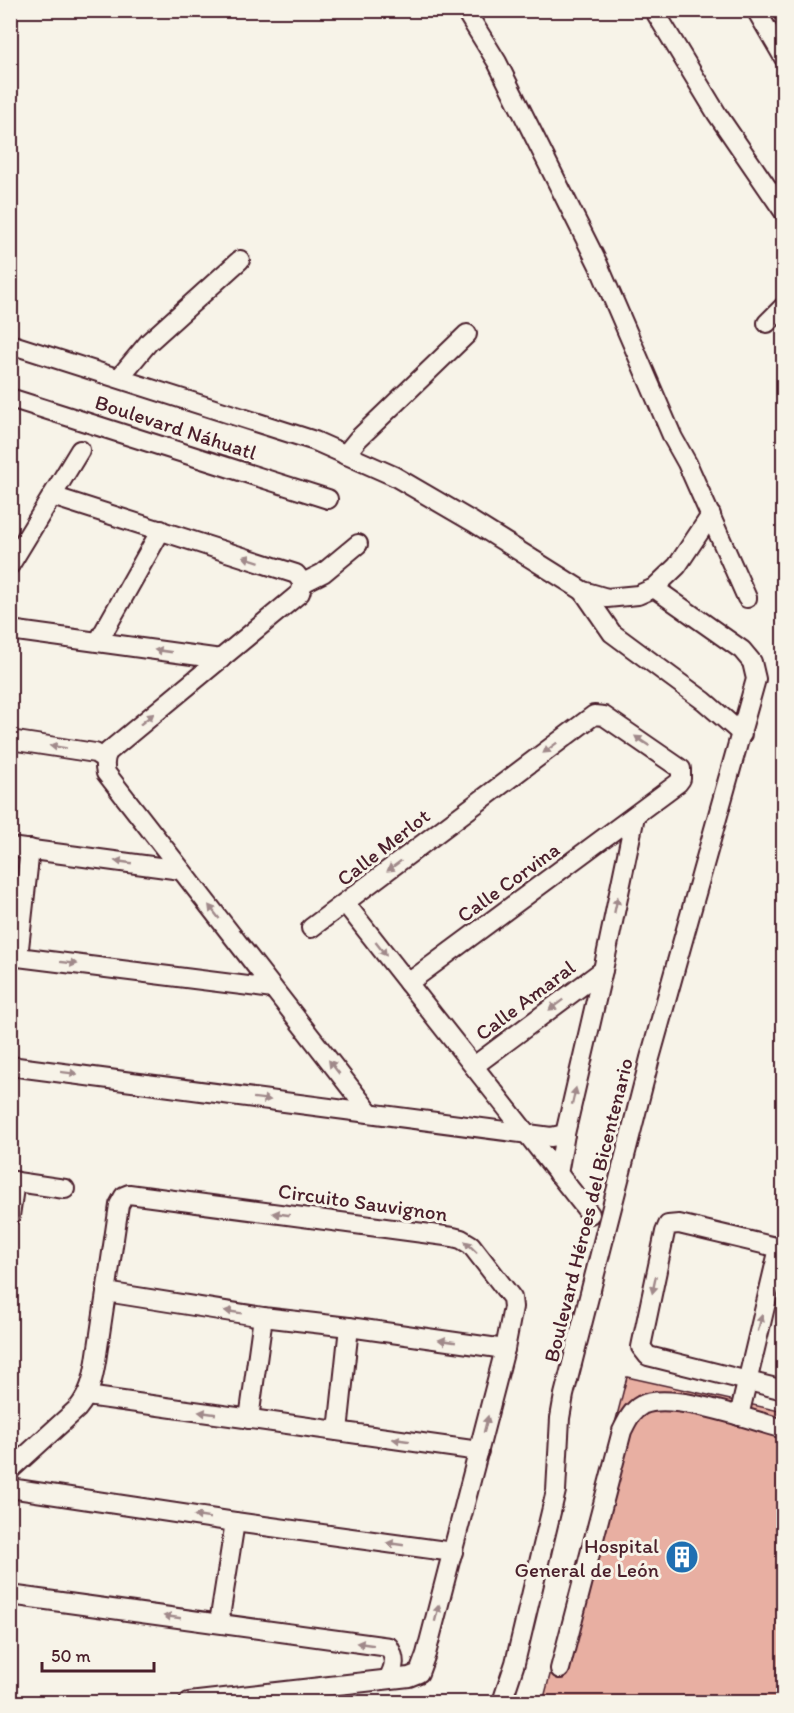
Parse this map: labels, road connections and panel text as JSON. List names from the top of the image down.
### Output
{
  "streets": {
    "street": [
      "Boulevard Náhuatl",
      "Calle Merlot",
      "Calle Corvina",
      "Calle Amaral",
      "Circuito Sauvignon",
      "Boulevard Héroes del Bicentenario"
    ]
  },
  "crossings": [
    ["Calle Merlot", "Calle Corvina"],
    ["Calle Merlot", "Calle Amaral"]
  ],
  "one_way": ["Calle Amaral"],
  "places": {
    "building": ["Hospital General de León"]
  },
  "scale_bar": "50 m"
}
